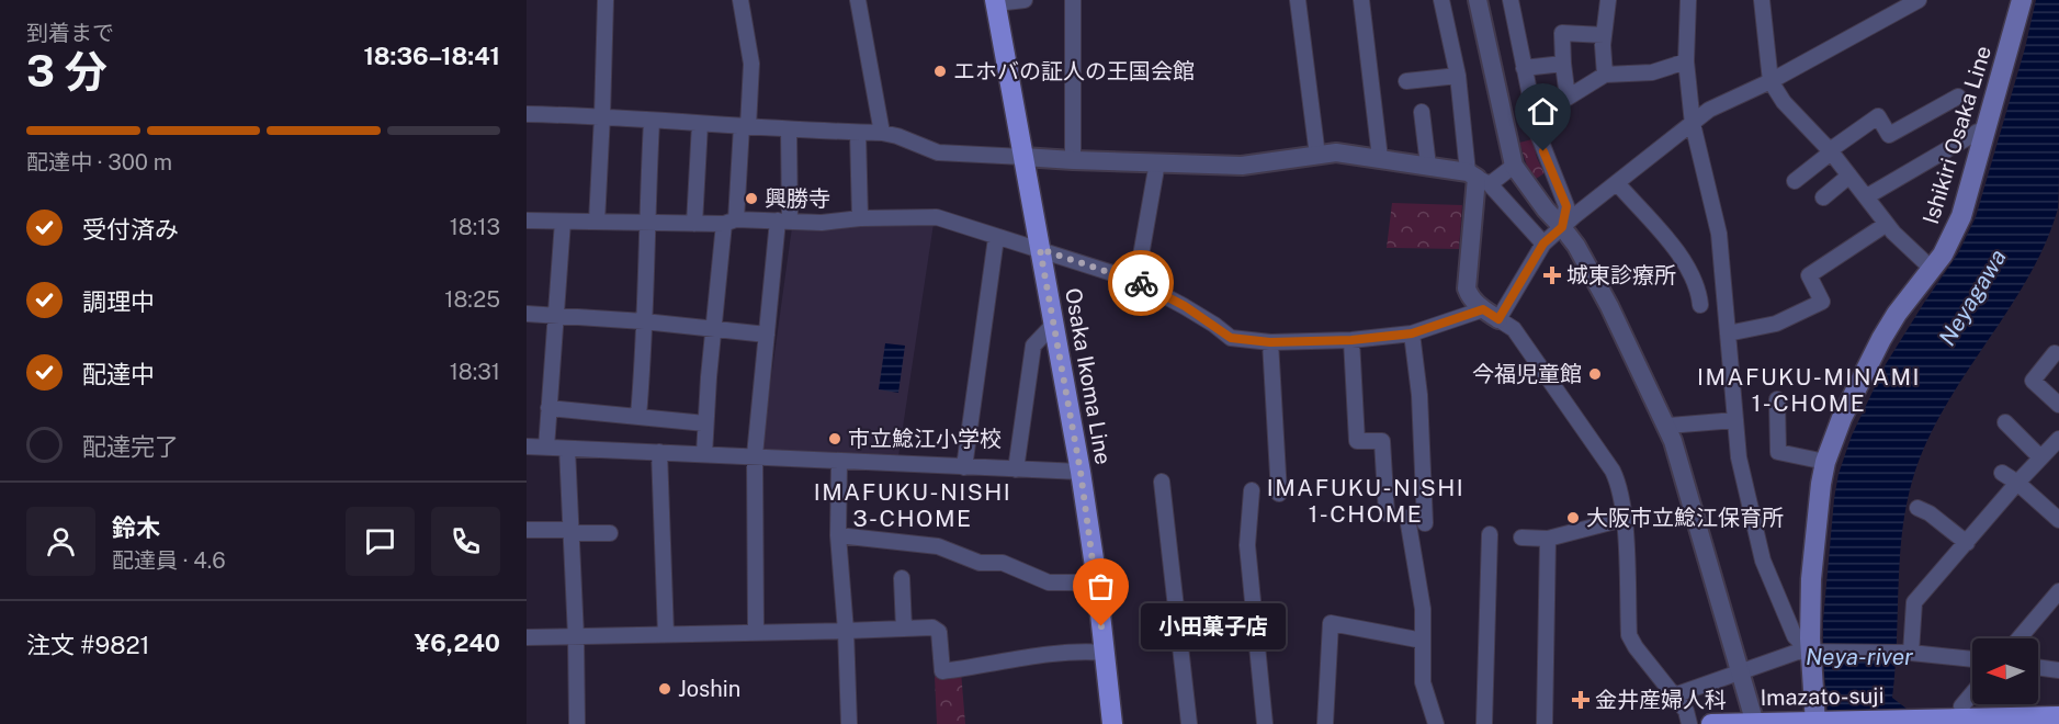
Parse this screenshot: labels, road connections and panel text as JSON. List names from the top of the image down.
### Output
{
  "streets": {
    "main road": ["Ishikiri Osaka Line", "Osaka Ikoma Line", "Imazato-suji"]
  },
  "crossings": [
    ["Ishikiri Osaka Line", "Imazato-suji"]
  ],
  "districts": ["IMAFUKU-MINAMI 1-CHOME", "IMAFUKU-NISHI 1-CHOME", "IMAFUKU-NISHI 3-CHOME"],
  "water": ["Neyagawa", "Neya-river"],
  "places": {
    "other": [
      "エホバの証人の王国会館",
      "興勝寺",
      "今福児童館",
      "市立鯰江小学校",
      "大阪市立鯰江保育所",
      "小田菓子店",
      "Joshin"
    ],
    "health": ["城東診療所", "金井産婦人科"]
  },
  "north": "left",
  "page": {
    "heading": ["3 分", "到着まで", "18:36–18:41"],
    "panel": [
      "鈴木",
      "配達員 · 4.6",
      "注文 #9821",
      "¥6,240"
    ],
    "bar": "配達中 · 300 m",
    "list": [
      ["受付済み", "18:13"],
      ["調理中", "18:25"],
      ["配達中", "18:31"],
      "配達完了"
    ],
    "bubble": "小田菓子店"
  }
}
